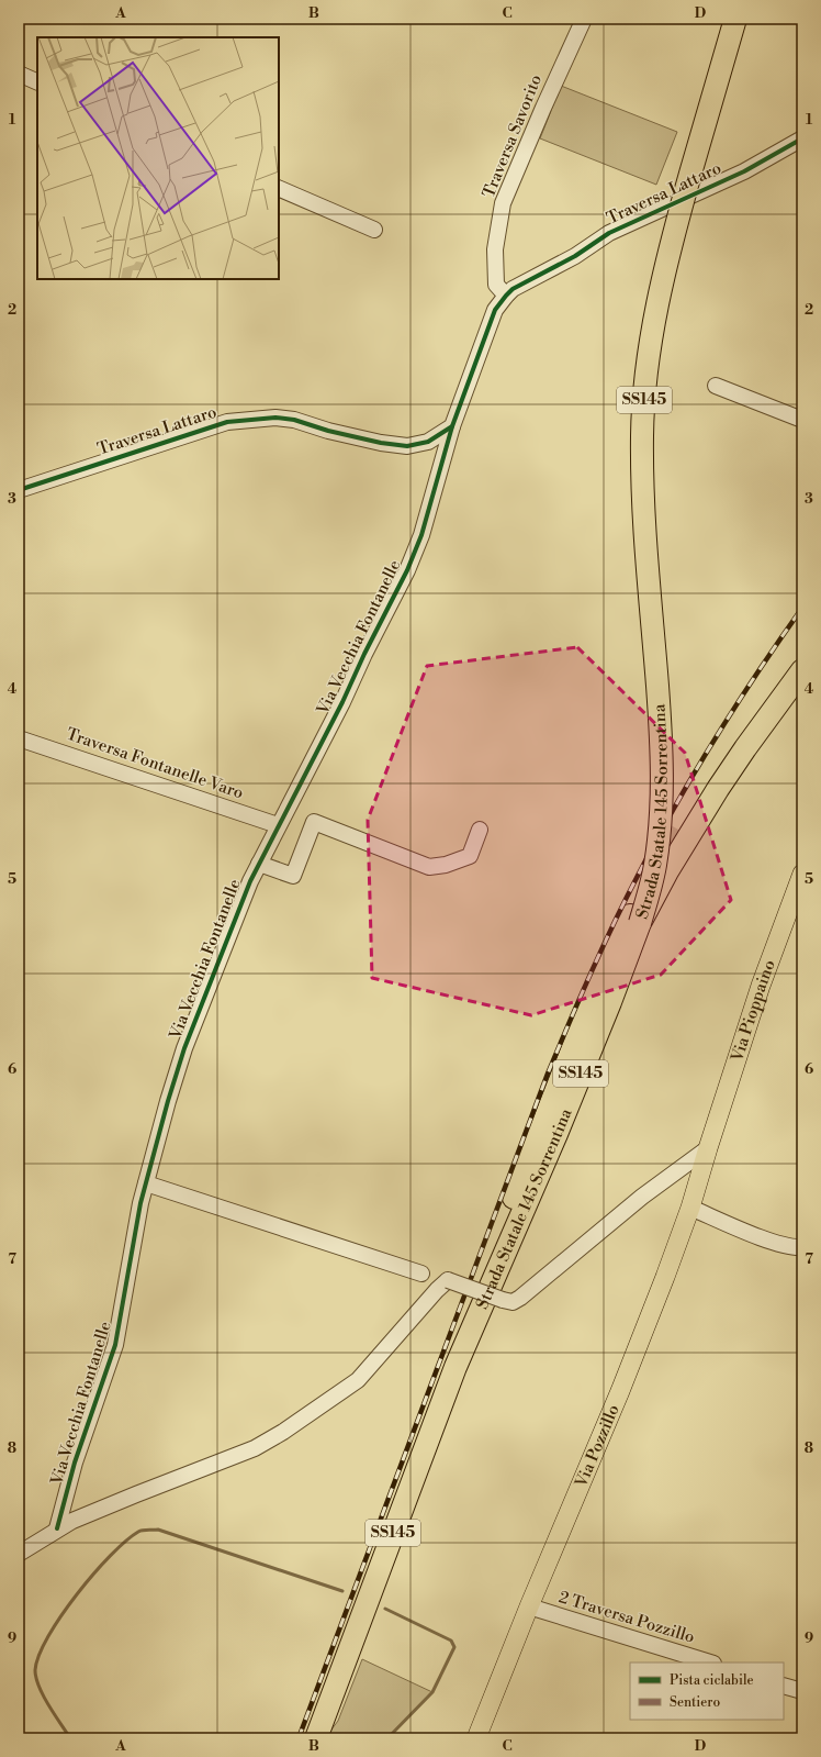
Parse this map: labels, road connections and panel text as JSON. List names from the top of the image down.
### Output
{
  "streets": {
    "highway": ["SS145", "Strada Statale 145 Sorrentina"],
    "main road": ["Via Pioppaino", "Via Pozzillo"],
    "street": [
      "Traversa Savorito",
      "Traversa Lattaro",
      "Via Vecchia Fontanelle",
      "Traversa Fontanelle Varo",
      "2 Traversa Pozzillo"
    ]
  },
  "crossings": [
    ["Traversa Savorito", "Traversa Lattaro"],
    ["Traversa Lattaro", "Via Vecchia Fontanelle"],
    ["Via Vecchia Fontanelle", "Traversa Fontanelle Varo"],
    ["Via Pioppaino", "Via Pozzillo"],
    ["Via Pozzillo", "2 Traversa Pozzillo"]
  ],
  "legend": ["Pista ciclabile", "Sentiero"],
  "grid": {
    "columns": [
      "A",
      "B",
      "C",
      "D"
    ],
    "rows": [
      "1",
      "2",
      "3",
      "4",
      "5",
      "6",
      "7",
      "8",
      "9"
    ]
  }
}
